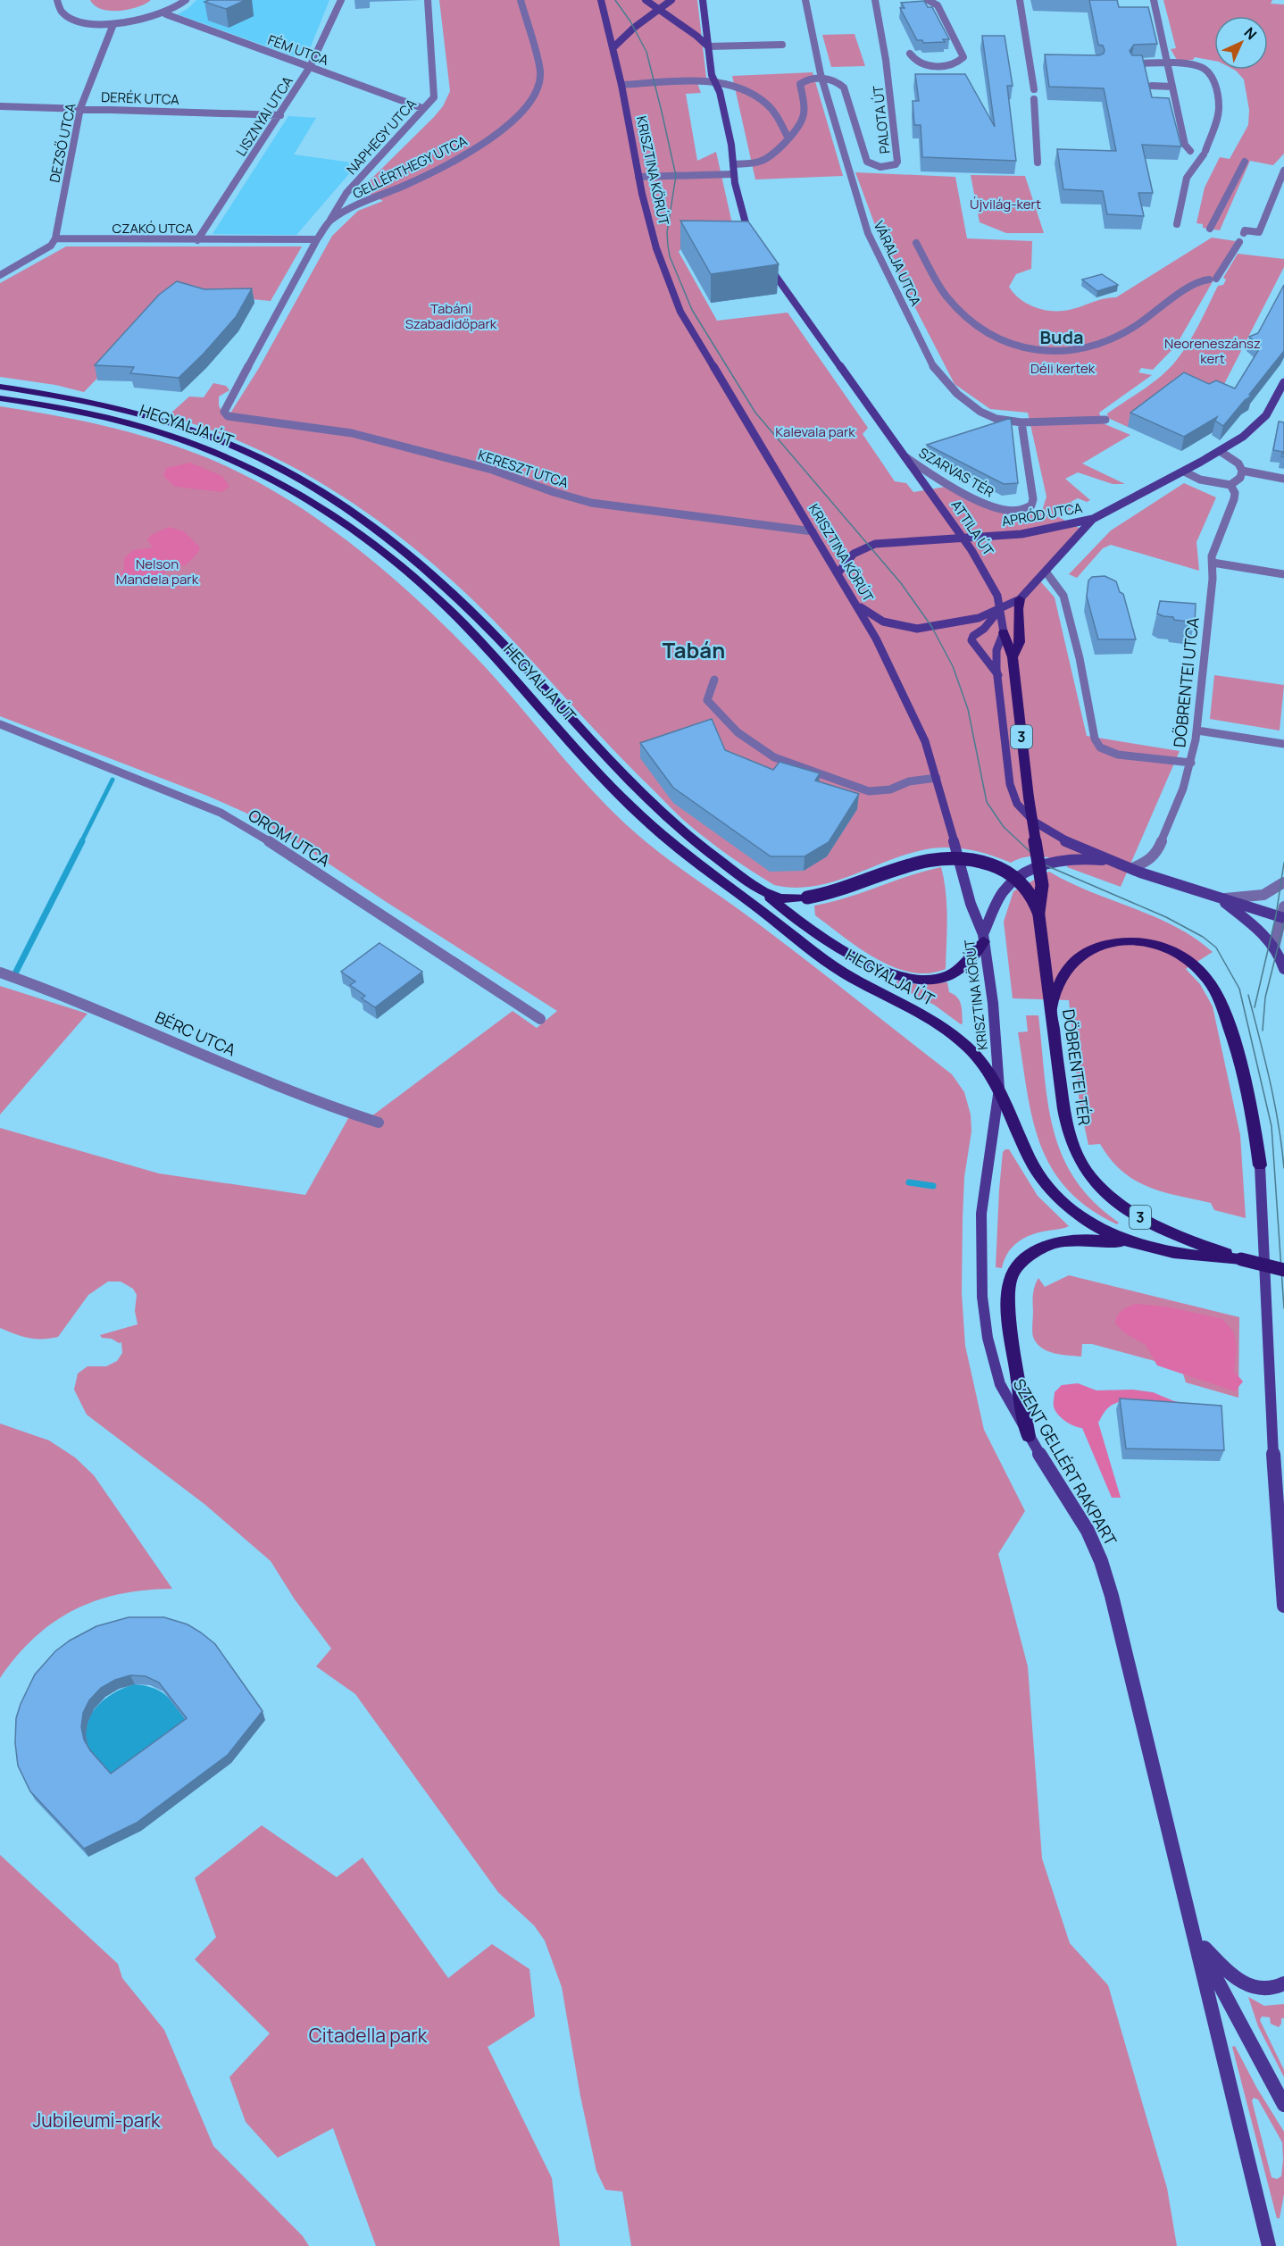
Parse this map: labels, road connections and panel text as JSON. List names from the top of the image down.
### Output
{
  "streets": {
    "main road": [
      "KRISZTINA KÖRÚT",
      "HEGYALJA ÚT",
      "APRÓD UTCA",
      "ATTILA ÚT",
      "3",
      "DÖBRENTEI TÉR",
      "SZENT GELLÉRT RAKPART"
    ],
    "street": [
      "FÉM UTCA",
      "DERÉK UTCA",
      "LISZNYAI UTCA",
      "PALOTA ÚT",
      "NAPHEGY UTCA",
      "DEZSŐ UTCA",
      "GELLÉRTHEGY UTCA",
      "CZAKÓ UTCA",
      "VÁRALJA UTCA",
      "KERESZT UTCA",
      "SZARVAS TÉR",
      "DÖBRENTEI UTCA",
      "OROM UTCA",
      "BÉRC UTCA"
    ]
  },
  "crossings": [
    ["FÉM UTCA", "LISZNYAI UTCA"],
    ["FÉM UTCA", "NAPHEGY UTCA"],
    ["DERÉK UTCA", "LISZNYAI UTCA"],
    ["DERÉK UTCA", "DEZSŐ UTCA"],
    ["LISZNYAI UTCA", "CZAKÓ UTCA"],
    ["PALOTA ÚT", "VÁRALJA UTCA"],
    ["NAPHEGY UTCA", "GELLÉRTHEGY UTCA"],
    ["DEZSŐ UTCA", "CZAKÓ UTCA"],
    ["GELLÉRTHEGY UTCA", "CZAKÓ UTCA"],
    ["GELLÉRTHEGY UTCA", "KERESZT UTCA"],
    ["KRISZTINA KÖRÚT", "HEGYALJA ÚT"],
    ["KRISZTINA KÖRÚT", "KERESZT UTCA"],
    ["KRISZTINA KÖRÚT", "APRÓD UTCA"],
    ["KRISZTINA KÖRÚT", "3"],
    ["KRISZTINA KÖRÚT", "SZENT GELLÉRT RAKPART"],
    ["CZAKÓ UTCA", "KERESZT UTCA"],
    ["VÁRALJA UTCA", "SZARVAS TÉR"],
    ["HEGYALJA ÚT", "3"],
    ["HEGYALJA ÚT", "SZENT GELLÉRT RAKPART"],
    ["SZARVAS TÉR", "ATTILA ÚT"],
    ["APRÓD UTCA", "ATTILA ÚT"],
    ["APRÓD UTCA", "3"],
    ["ATTILA ÚT", "DÖBRENTEI UTCA"],
    ["3", "DÖBRENTEI TÉR"],
    ["3", "SZENT GELLÉRT RAKPART"]
  ],
  "districts": ["Buda", "Tabán"],
  "parks": [
    "Újvilág-kert",
    "Tabáni Szabadidőpark",
    "Neoreneszánsz kert",
    "Déli kertek",
    "Kalevala park",
    "Nelson Mandela park",
    "Citadella park",
    "Jubileumi-park"
  ],
  "north": "top right"
}
